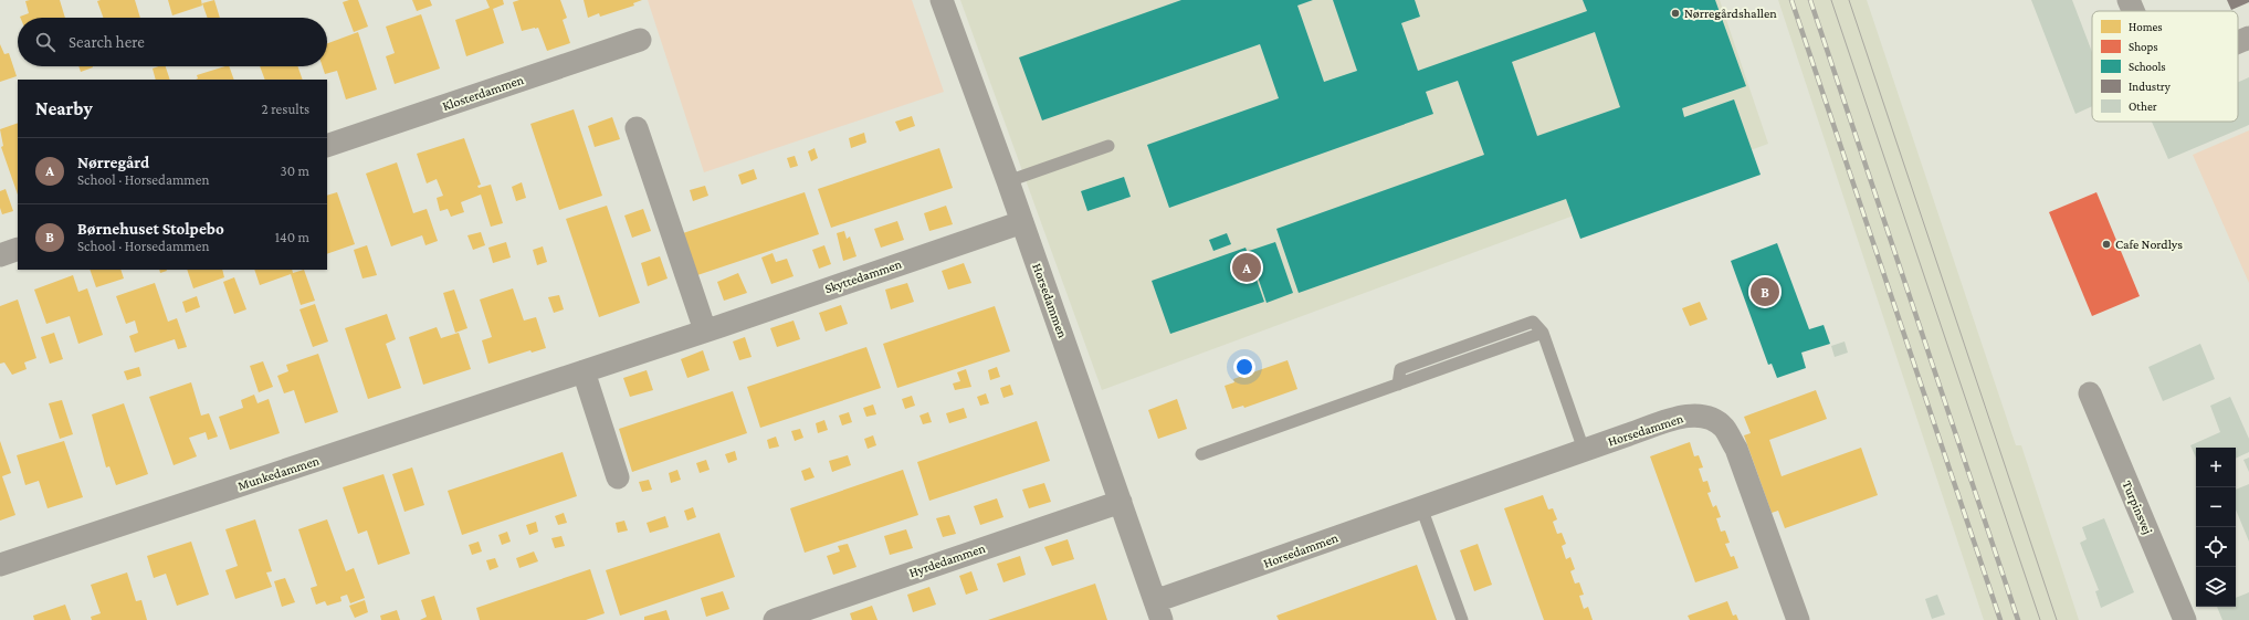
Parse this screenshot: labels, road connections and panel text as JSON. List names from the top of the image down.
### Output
{
  "streets": {
    "street": [
      "Klosterdammen",
      "Skyttedammen",
      "Horsedammen",
      "Munkedammen",
      "Turpinsvej",
      "Hyrdedammen"
    ]
  },
  "crossings": [
    ["Skyttedammen", "Horsedammen"],
    ["Skyttedammen", "Munkedammen"],
    ["Horsedammen", "Hyrdedammen"]
  ],
  "places": ["Nørregårdshallen", "Cafe Nordlys"],
  "legend": [
    "Homes",
    "Shops",
    "Schools",
    "Industry",
    "Other"
  ],
  "page": {
    "search": "Search here",
    "heading": ["Nearby", "2 results"],
    "list": [
      {
        "mark": "A",
        "name": "Nørregård",
        "note": "School · Horsedammen",
        "value": "30 m"
      },
      {
        "mark": "B",
        "name": "Børnehuset Stolpebo",
        "note": "School · Horsedammen",
        "value": "140 m"
      }
    ],
    "pins": ["A", "B"],
    "map_buttons": ["+", "−"]
  }
}
